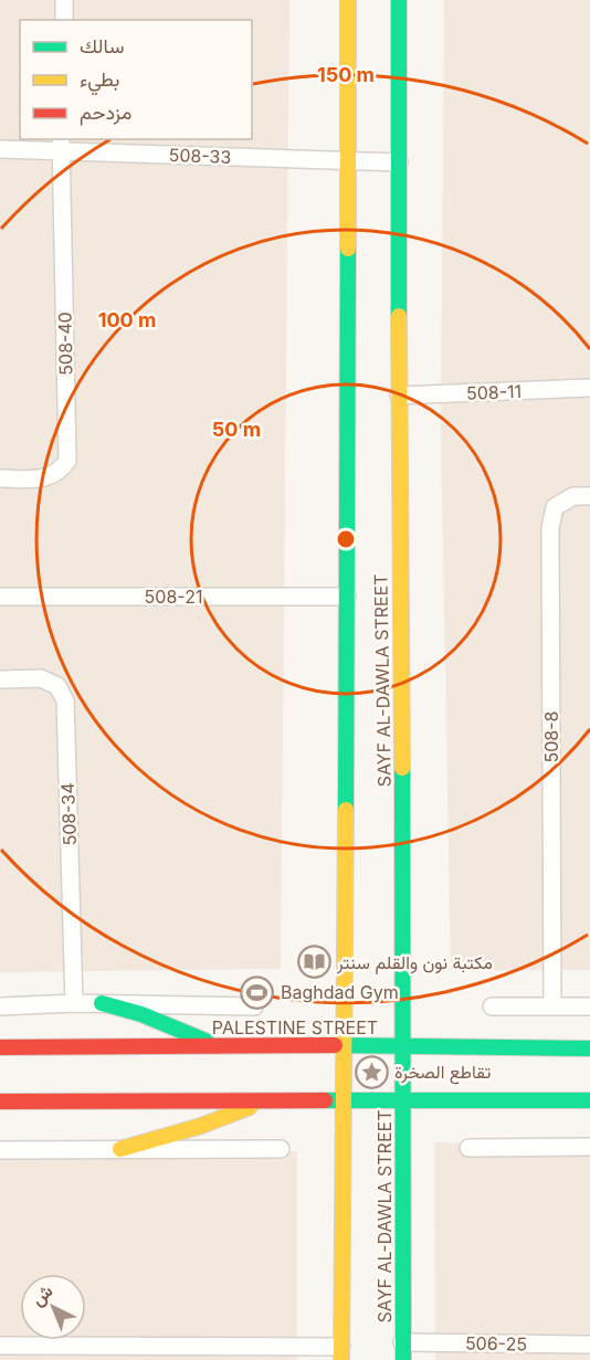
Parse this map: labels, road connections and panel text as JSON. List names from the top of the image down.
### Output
{
  "streets": {
    "street": [
      "508-33",
      "508-40",
      "508-11",
      "508-21",
      "SAYF AL-DAWLA STREET",
      "508-8",
      "508-34",
      "PALESTINE STREET",
      "506-25"
    ]
  },
  "crossings": [
    ["508-33", "508-40"],
    ["508-33", "SAYF AL-DAWLA STREET"],
    ["508-11", "SAYF AL-DAWLA STREET"],
    ["508-21", "SAYF AL-DAWLA STREET"],
    ["SAYF AL-DAWLA STREET", "PALESTINE STREET"],
    ["SAYF AL-DAWLA STREET", "506-25"]
  ],
  "places": {
    "library": ["مكتبة نون والقلم سنتر"],
    "sports": ["Baghdad Gym"],
    "place": ["تقاطع الصخرة"]
  },
  "legend": ["سالك", "بطيء", "مزدحم"],
  "north": "top left",
  "rings": ["150 m", "100 m", "50 m"]
}
